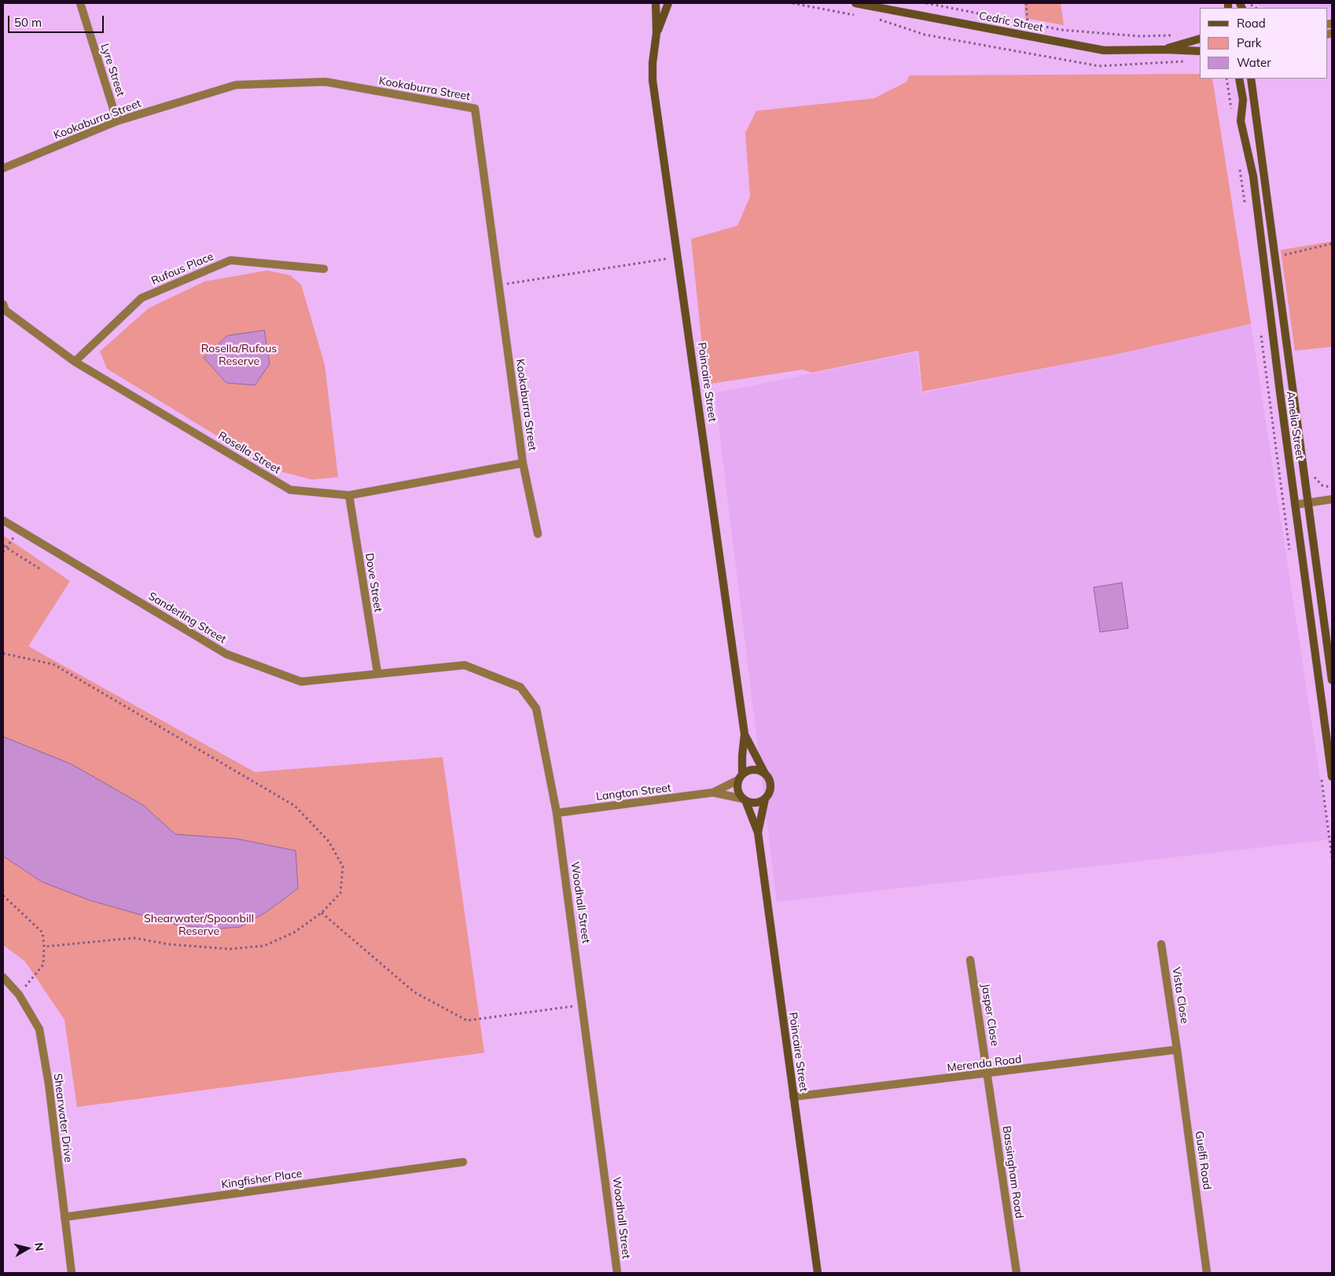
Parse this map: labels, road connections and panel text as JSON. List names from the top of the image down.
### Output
{
  "streets": {
    "main road": ["Cedric Street", "Poincaire Street", "Amelia Street"],
    "street": [
      "Lyre Street",
      "Kookaburra Street",
      "Rufous Place",
      "Rosella Street",
      "Dove Street",
      "Sanderling Street",
      "Langton Street",
      "Woodhall Street",
      "Vista Close",
      "Jasper Close",
      "Merenda Road",
      "Shearwater Drive",
      "Guelfi Road",
      "Bassingham Road",
      "Kingfisher Place"
    ]
  },
  "crossings": [
    ["Lyre Street", "Kookaburra Street"],
    ["Kookaburra Street", "Rosella Street"],
    ["Rufous Place", "Rosella Street"],
    ["Poincaire Street", "Langton Street"],
    ["Poincaire Street", "Merenda Road"],
    ["Rosella Street", "Dove Street"],
    ["Dove Street", "Sanderling Street"],
    ["Dove Street", "Woodhall Street"],
    ["Sanderling Street", "Woodhall Street"],
    ["Langton Street", "Woodhall Street"],
    ["Vista Close", "Merenda Road"],
    ["Vista Close", "Guelfi Road"],
    ["Jasper Close", "Merenda Road"],
    ["Jasper Close", "Bassingham Road"],
    ["Merenda Road", "Guelfi Road"],
    ["Merenda Road", "Bassingham Road"],
    ["Shearwater Drive", "Kingfisher Place"]
  ],
  "parks": ["Rosella/Rufous Reserve", "Shearwater/Spoonbill Reserve"],
  "legend": ["Road", "Park", "Water"],
  "scale_bar": "50 m",
  "north": "right"
}
